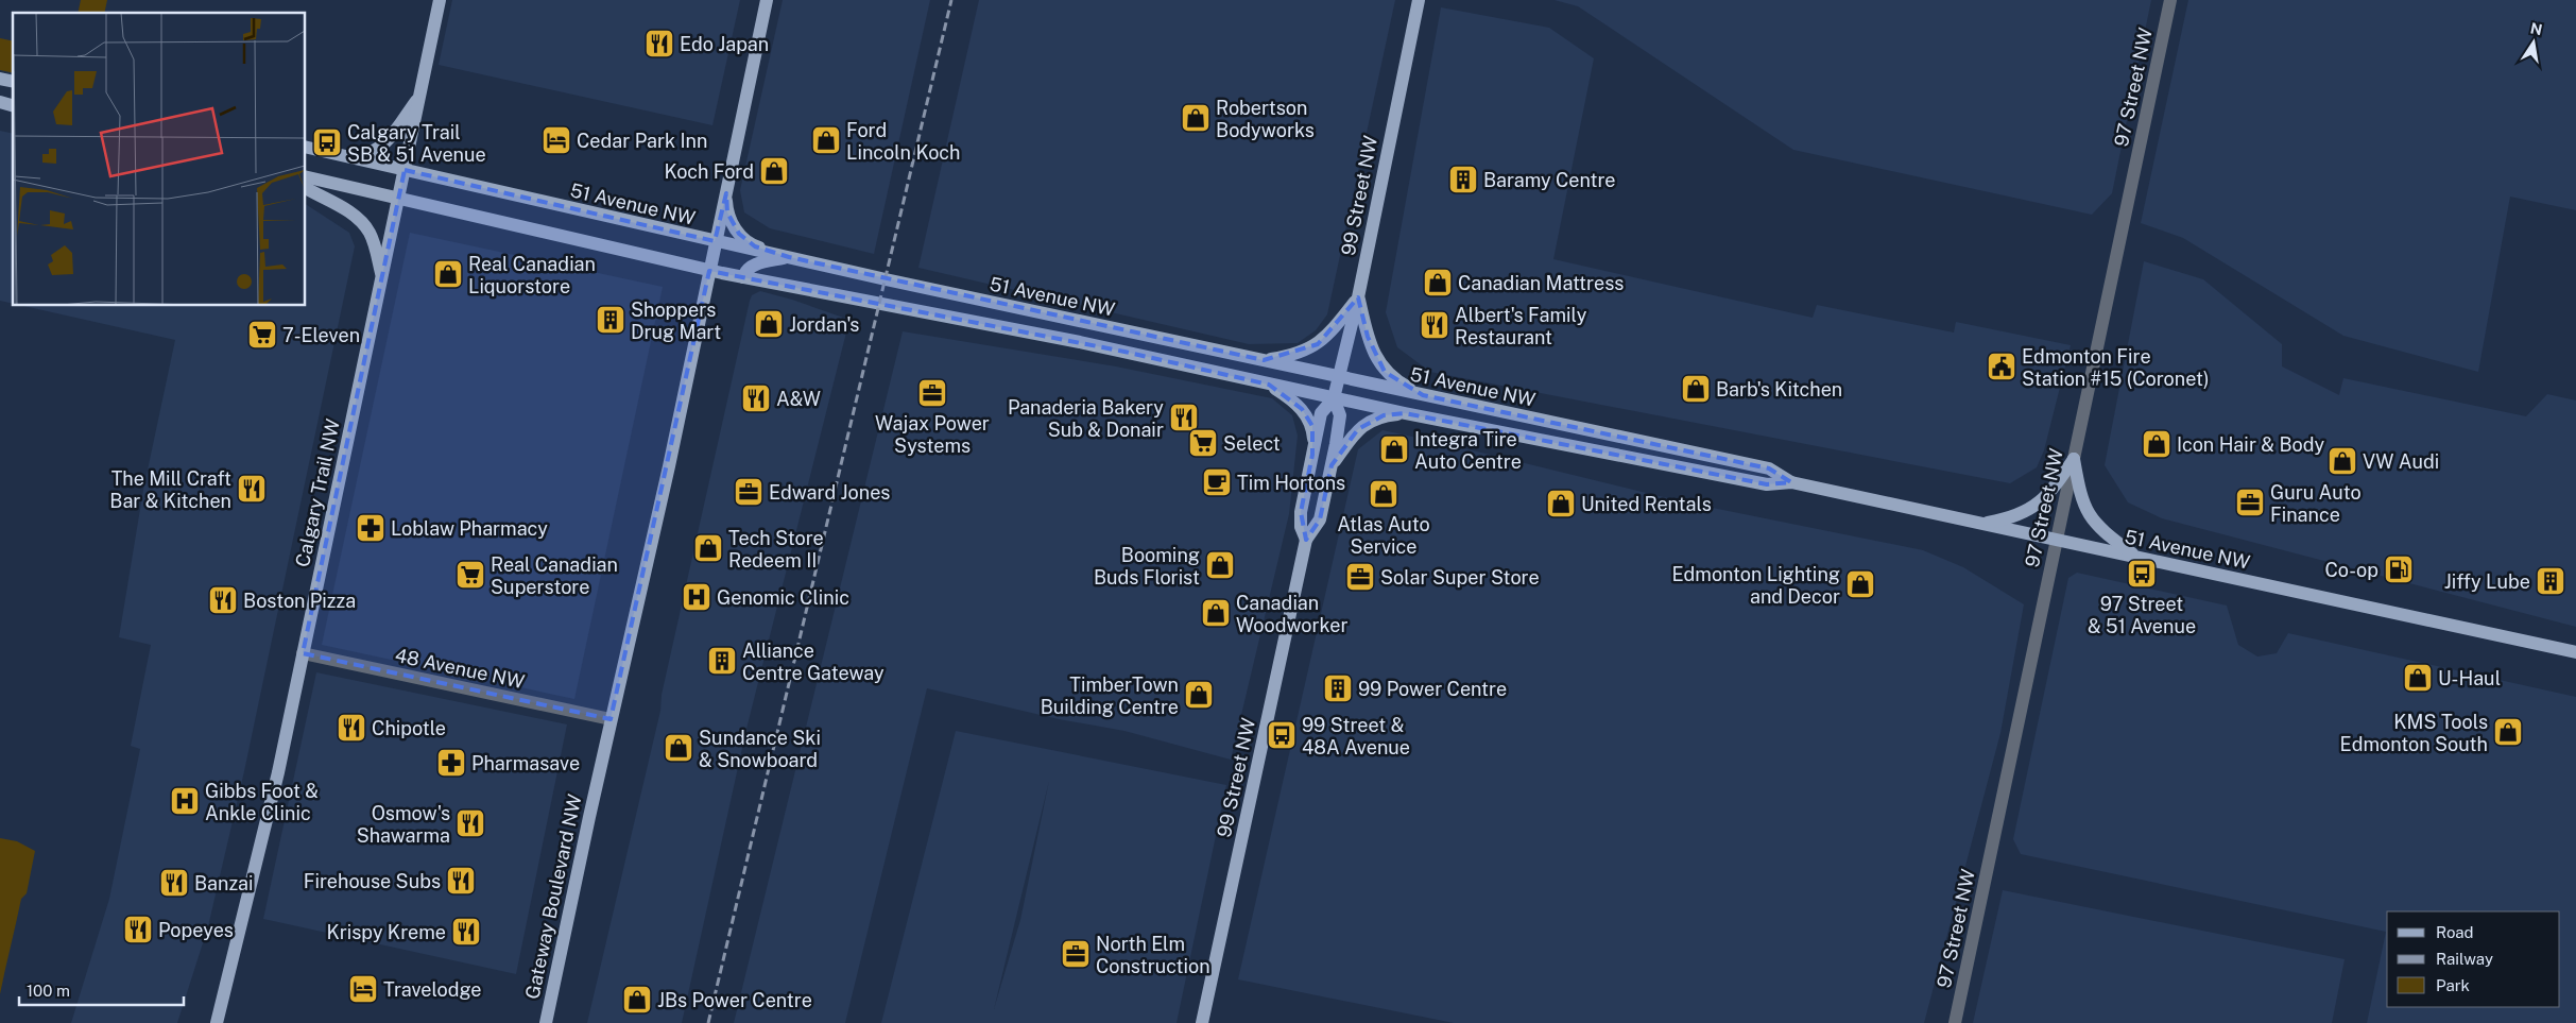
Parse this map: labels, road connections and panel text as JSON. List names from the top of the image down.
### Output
{
  "streets": {
    "main road": [
      "99 Street NW",
      "51 Avenue NW",
      "Calgary Trail NW",
      "Gateway Boulevard NW"
    ],
    "street": ["97 Street NW", "48 Avenue NW"]
  },
  "crossings": [
    ["97 Street NW", "51 Avenue NW"],
    ["99 Street NW", "51 Avenue NW"],
    ["51 Avenue NW", "Calgary Trail NW"],
    ["51 Avenue NW", "Gateway Boulevard NW"],
    ["Calgary Trail NW", "48 Avenue NW"],
    ["48 Avenue NW", "Gateway Boulevard NW"]
  ],
  "places": {
    "restaurant": [
      "Edo Japan",
      "Albert's Family Restaurant",
      "A&W",
      "Panaderia Bakery Sub & Donair",
      "The Mill Craft Bar & Kitchen",
      "Boston Pizza",
      "Chipotle",
      "Osmow's Shawarma",
      "Firehouse Subs",
      "Banzai",
      "Popeyes",
      "Krispy Kreme"
    ],
    "shop": [
      "Robertson Bodyworks",
      "Ford Lincoln Koch",
      "Koch Ford",
      "Real Canadian Liquorstore",
      "Canadian Mattress",
      "Jordan's",
      "Barb's Kitchen",
      "Icon Hair & Body",
      "Integra Tire Auto Centre",
      "VW Audi",
      "Atlas Auto Service",
      "United Rentals",
      "Tech Store Redeem II",
      "Booming Buds Florist",
      "Edmonton Lighting and Decor",
      "Canadian Woodworker",
      "U-Haul",
      "TimberTown Building Centre",
      "KMS Tools Edmonton South",
      "Sundance Ski & Snowboard",
      "JBs Power Centre"
    ],
    "hotel": ["Cedar Park Inn", "Travelodge"],
    "bus stop": ["Calgary Trail SB & 51 Avenue", "97 Street & 51 Avenue", "99 Street & 48A Avenue"],
    "building": [
      "Baramy Centre",
      "Shoppers Drug Mart",
      "Jiffy Lube",
      "Alliance Centre Gateway",
      "99 Power Centre"
    ],
    "supermarket": ["7-Eleven", "Select", "Real Canadian Superstore"],
    "public building": ["Edmonton Fire Station #15 (Coronet)"],
    "office": [
      "Wajax Power Systems",
      "Edward Jones",
      "Guru Auto Finance",
      "Solar Super Store",
      "North Elm Construction"
    ],
    "cafe": ["Tim Hortons"],
    "pharmacy": ["Loblaw Pharmacy", "Pharmasave"],
    "fuel station": ["Co-op"],
    "hospital": ["Genomic Clinic", "Gibbs Foot & Ankle Clinic"]
  },
  "legend": ["Road", "Railway", "Park"],
  "scale_bar": "100 m",
  "north": "top"
}
